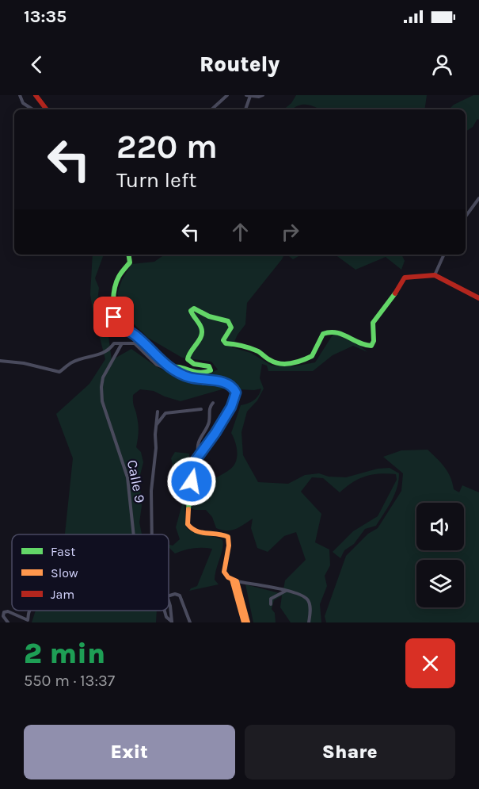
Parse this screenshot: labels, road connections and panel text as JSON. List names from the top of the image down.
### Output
{
  "streets": {
    "street": ["Calle 9"]
  },
  "legend": ["Fast", "Slow", "Jam"],
  "page": {
    "status": "13:35",
    "header": "Routely",
    "turn": ["220 m", "Turn left"],
    "heading": ["2 min", "550 m · 13:37"],
    "buttons": ["Exit", "Share"]
  }
}
